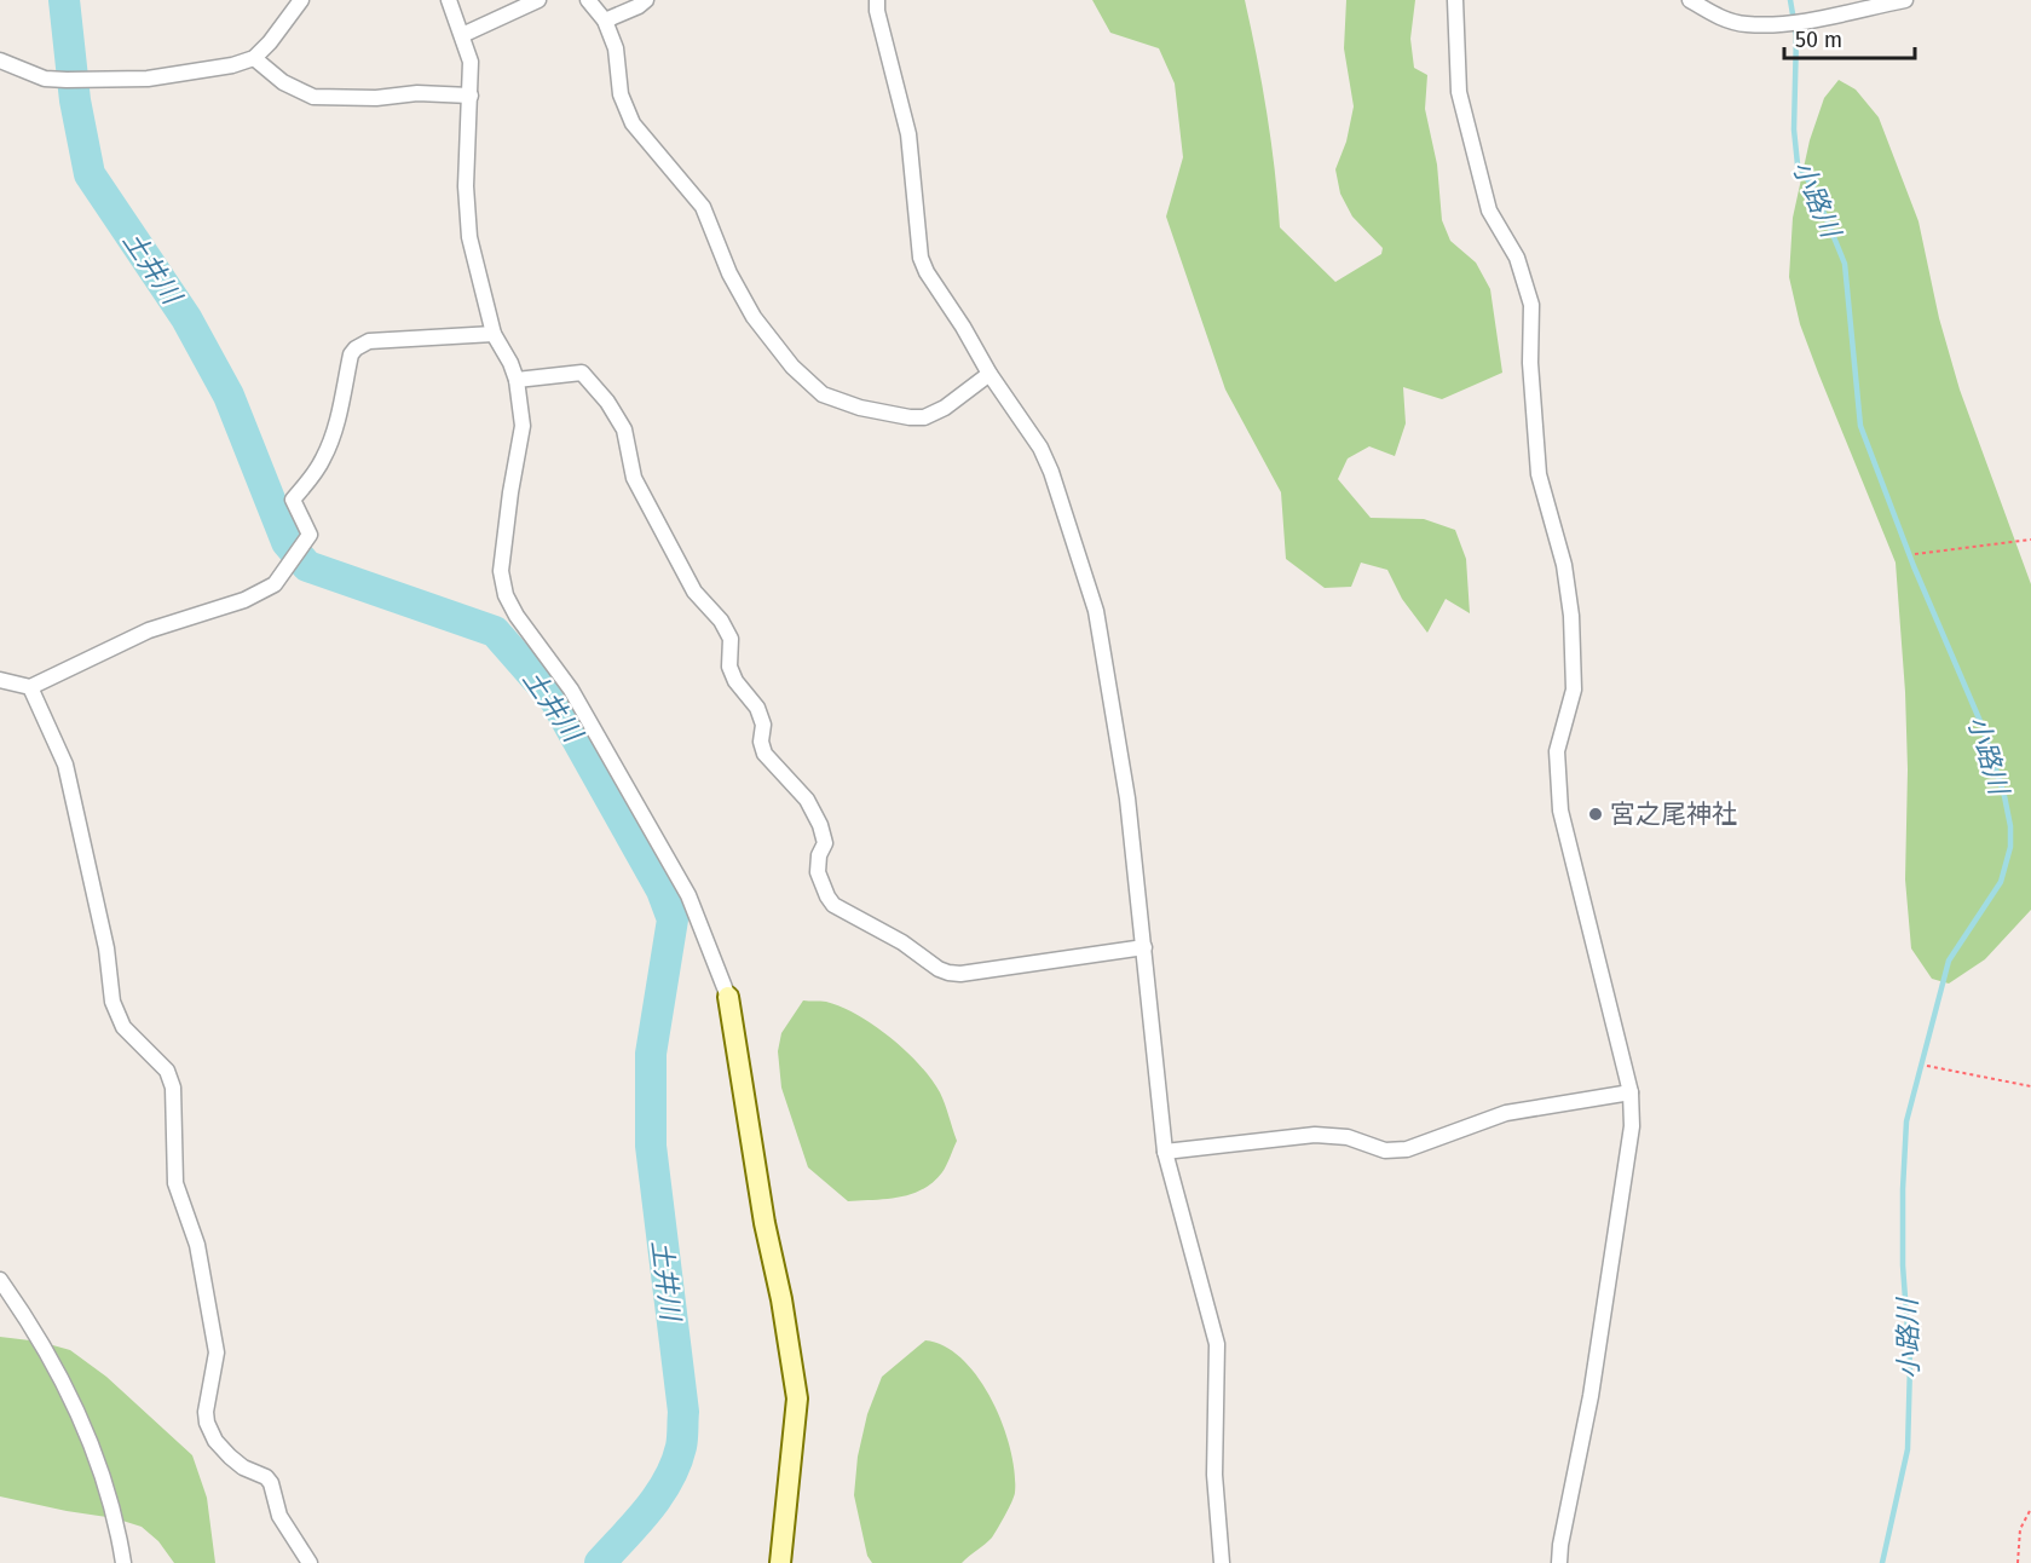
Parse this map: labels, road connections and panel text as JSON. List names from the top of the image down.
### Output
{
  "water": ["小路川", "土井川"],
  "places": ["宮之尾神社"],
  "scale_bar": "50 m"
}
